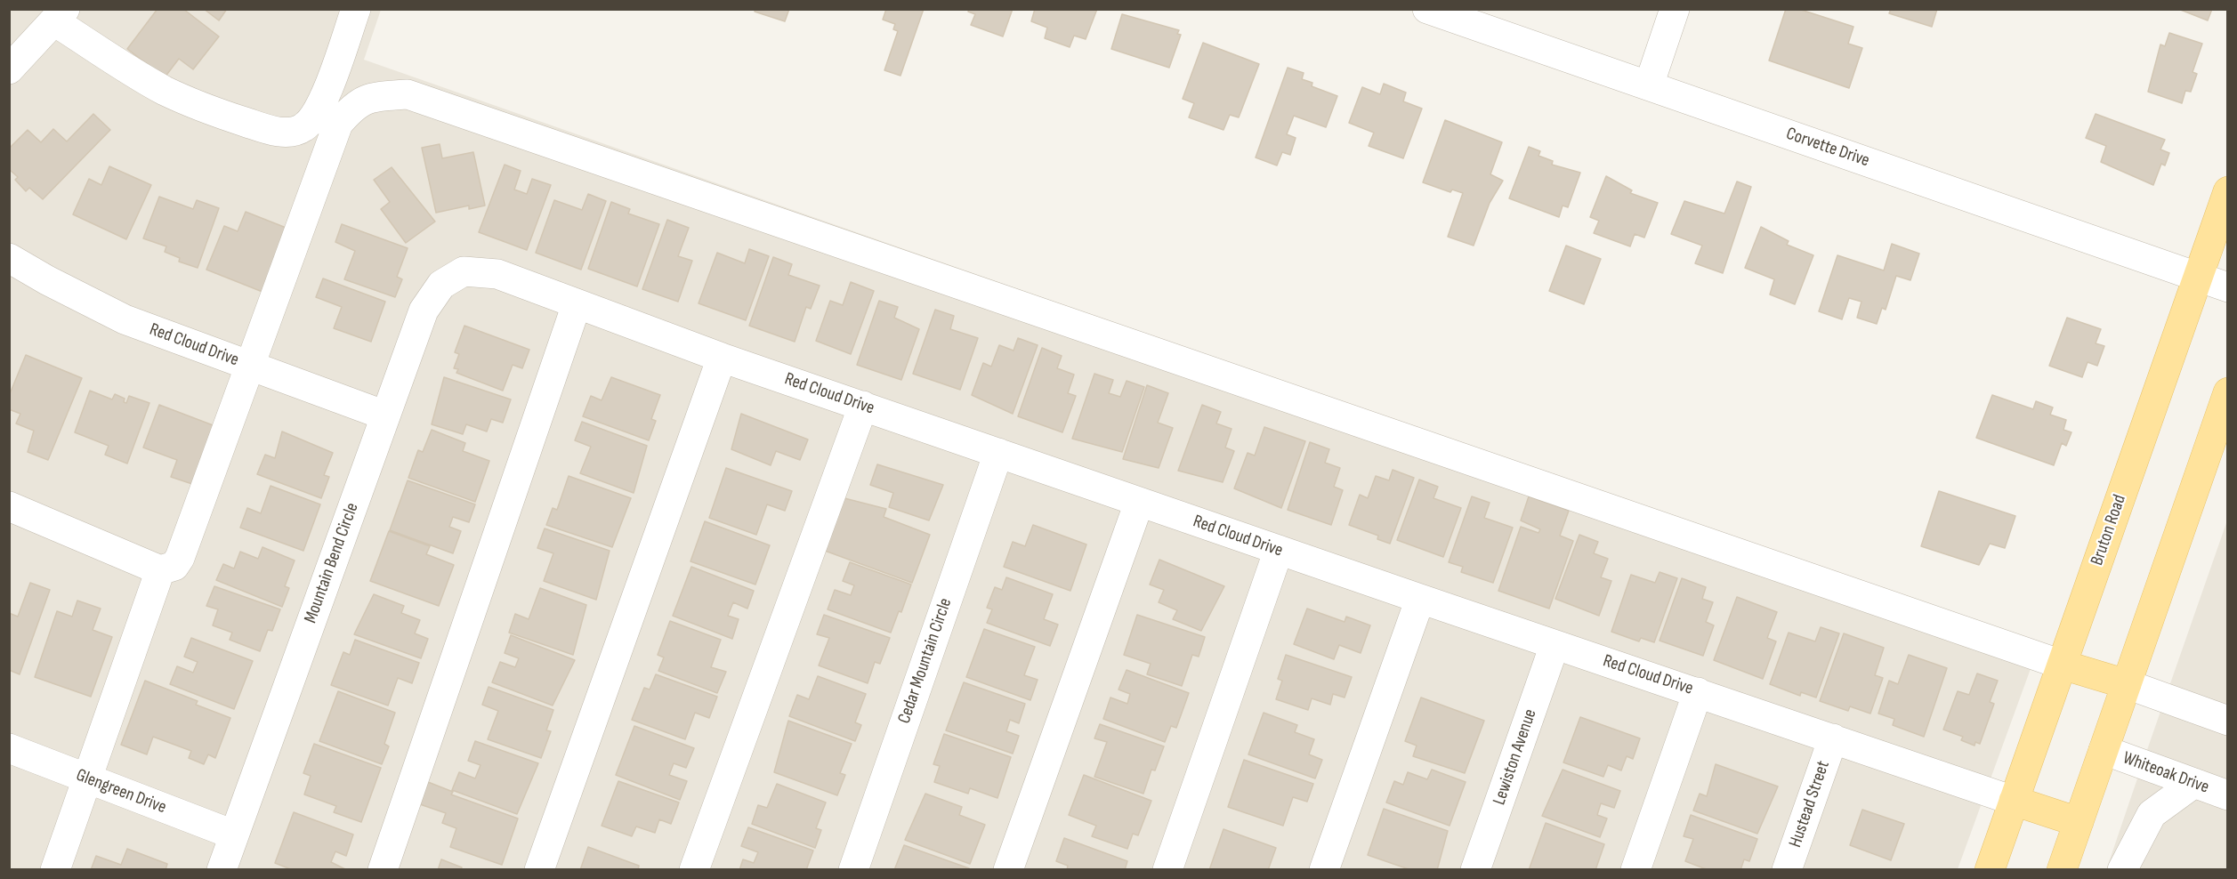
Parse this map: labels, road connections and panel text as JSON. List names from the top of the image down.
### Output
{
  "streets": {
    "main road": ["Bruton Road"],
    "street": [
      "Corvette Drive",
      "Red Cloud Drive",
      "Mountain Bend Circle",
      "Cedar Mountain Circle",
      "Lewiston Avenue",
      "Whiteoak Drive",
      "Glengreen Drive",
      "Hustead Street"
    ]
  },
  "crossings": [
    ["Corvette Drive", "Bruton Road"],
    ["Red Cloud Drive", "Bruton Road"],
    ["Red Cloud Drive", "Mountain Bend Circle"],
    ["Red Cloud Drive", "Cedar Mountain Circle"],
    ["Red Cloud Drive", "Lewiston Avenue"],
    ["Red Cloud Drive", "Hustead Street"],
    ["Mountain Bend Circle", "Glengreen Drive"]
  ]
}
